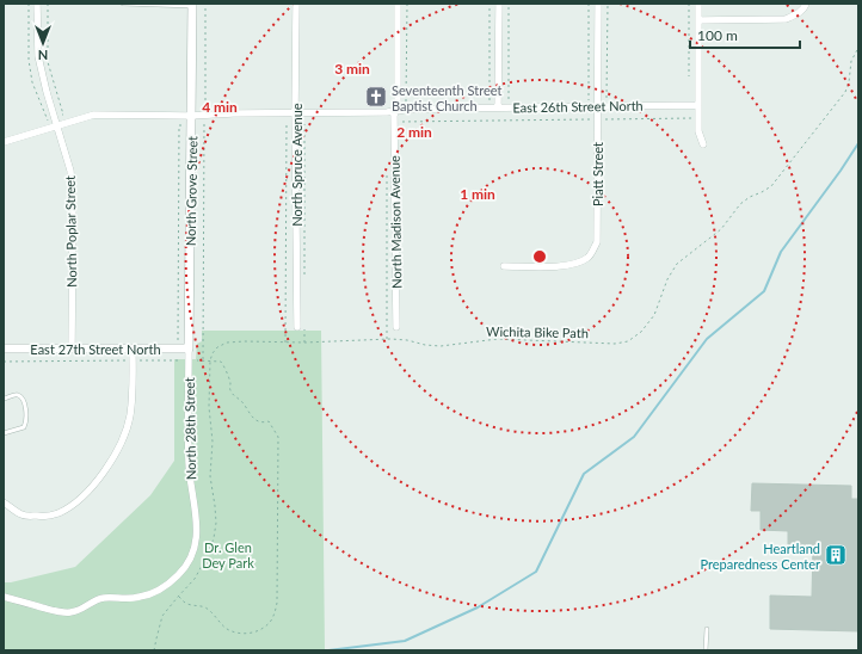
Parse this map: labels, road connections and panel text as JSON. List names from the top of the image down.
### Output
{
  "streets": {
    "street": [
      "East 26th Street North",
      "North Spruce Avenue",
      "Piatt Street",
      "North Grove Street",
      "North Madison Avenue",
      "North Poplar Street",
      "East 27th Street North",
      "North 28th Street"
    ],
    "path": ["Wichita Bike Path"]
  },
  "crossings": [
    ["East 26th Street North", "North Spruce Avenue"],
    ["East 26th Street North", "Piatt Street"],
    ["East 26th Street North", "North Grove Street"],
    ["East 26th Street North", "North Madison Avenue"],
    ["East 26th Street North", "North Poplar Street"],
    ["North Grove Street", "East 27th Street North"],
    ["North Grove Street", "North 28th Street"],
    ["North Poplar Street", "East 27th Street North"],
    ["East 27th Street North", "North 28th Street"]
  ],
  "parks": ["Dr. Glen Dey Park"],
  "places": {
    "church": ["Seventeenth Street Baptist Church"],
    "building": ["Heartland Preparedness Center"]
  },
  "scale_bar": "100 m",
  "north": "bottom",
  "rings": [
    "3 min",
    "4 min",
    "2 min",
    "1 min"
  ]
}
